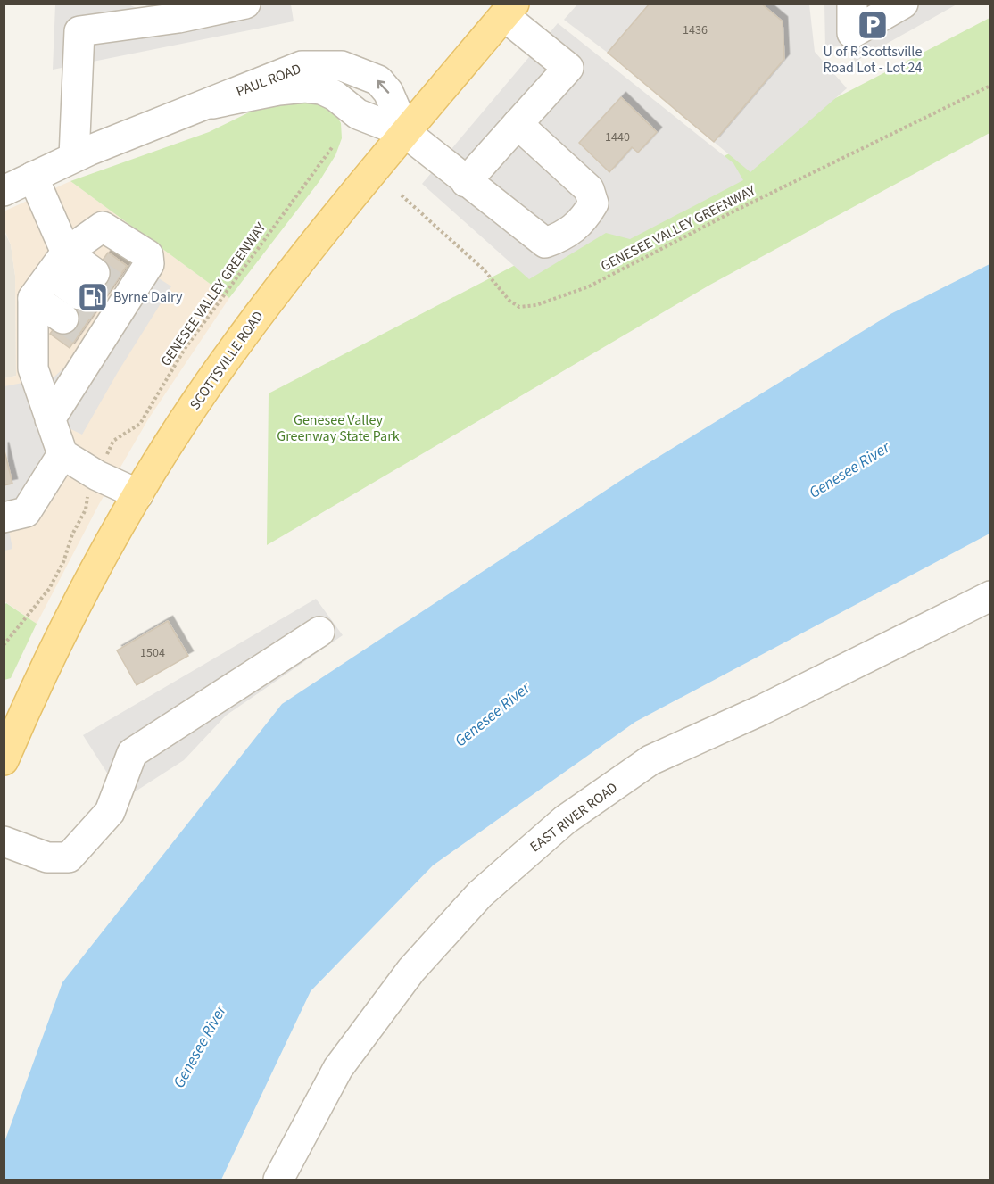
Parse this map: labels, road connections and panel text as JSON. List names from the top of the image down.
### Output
{
  "streets": {
    "main road": ["SCOTTSVILLE ROAD"],
    "street": ["PAUL ROAD", "EAST RIVER ROAD"],
    "path": ["GENESEE VALLEY GREENWAY"]
  },
  "crossings": [
    ["PAUL ROAD", "SCOTTSVILLE ROAD"]
  ],
  "water": ["Genesee River"],
  "parks": ["Genesee Valley Greenway State Park"],
  "places": {
    "parking": ["U of R Scottsville Road Lot - Lot 24"],
    "fuel station": ["Byrne Dairy"]
  },
  "house_numbers": ["1436", "1440", "1504"]
}
